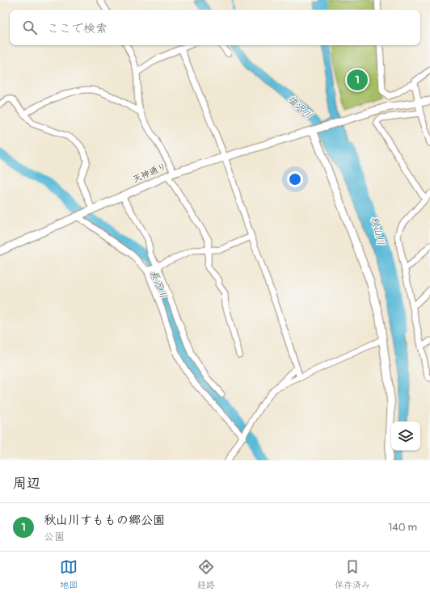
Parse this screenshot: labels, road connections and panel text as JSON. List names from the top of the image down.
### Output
{
  "streets": {
    "street": ["天神通り"]
  },
  "water": ["塩沢川", "秋山川", "長沢川"],
  "page": {
    "search": "ここで検索",
    "pins": "1",
    "heading": "周辺",
    "list": [
      {
        "mark": "1",
        "name": "秋山川すももの郷公園",
        "note": "公園",
        "value": "140 m"
      }
    ],
    "nav": ["地図", "経路", "保存済み"]
  }
}
